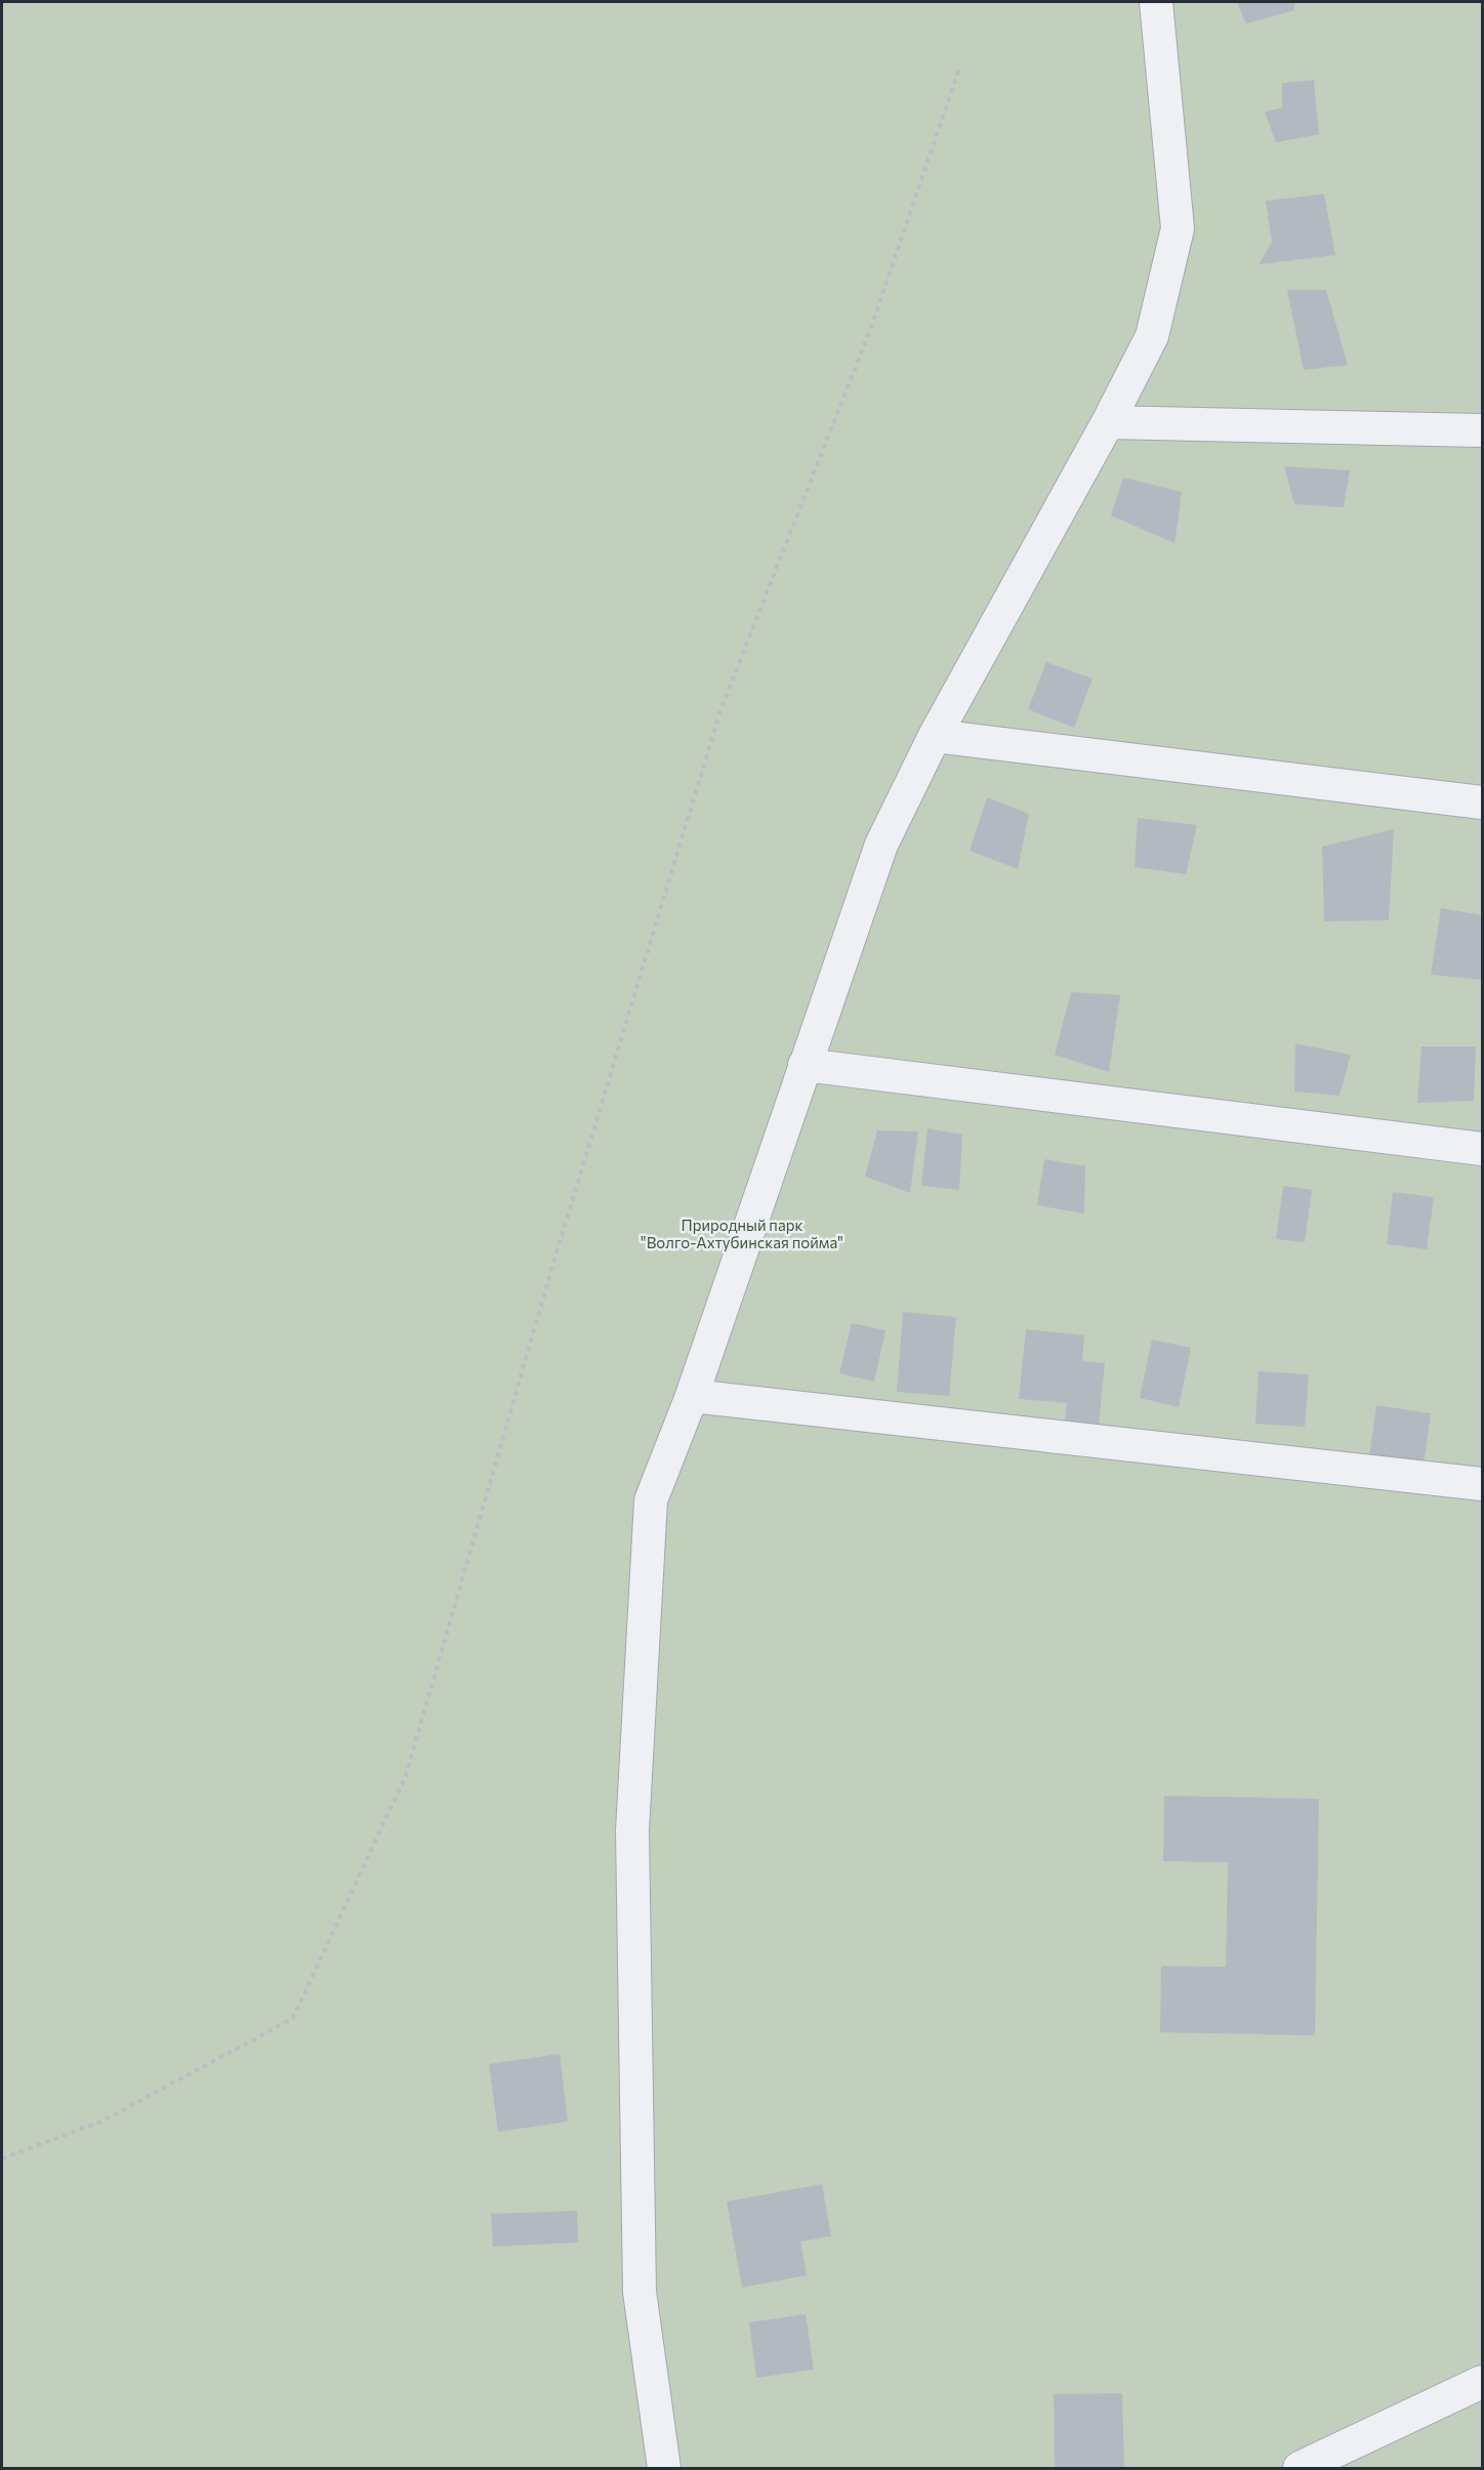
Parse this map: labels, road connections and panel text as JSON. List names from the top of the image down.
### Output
{
  "parks": ["Природный парк \"Волго-Ахтубинская пойма\""]
}
